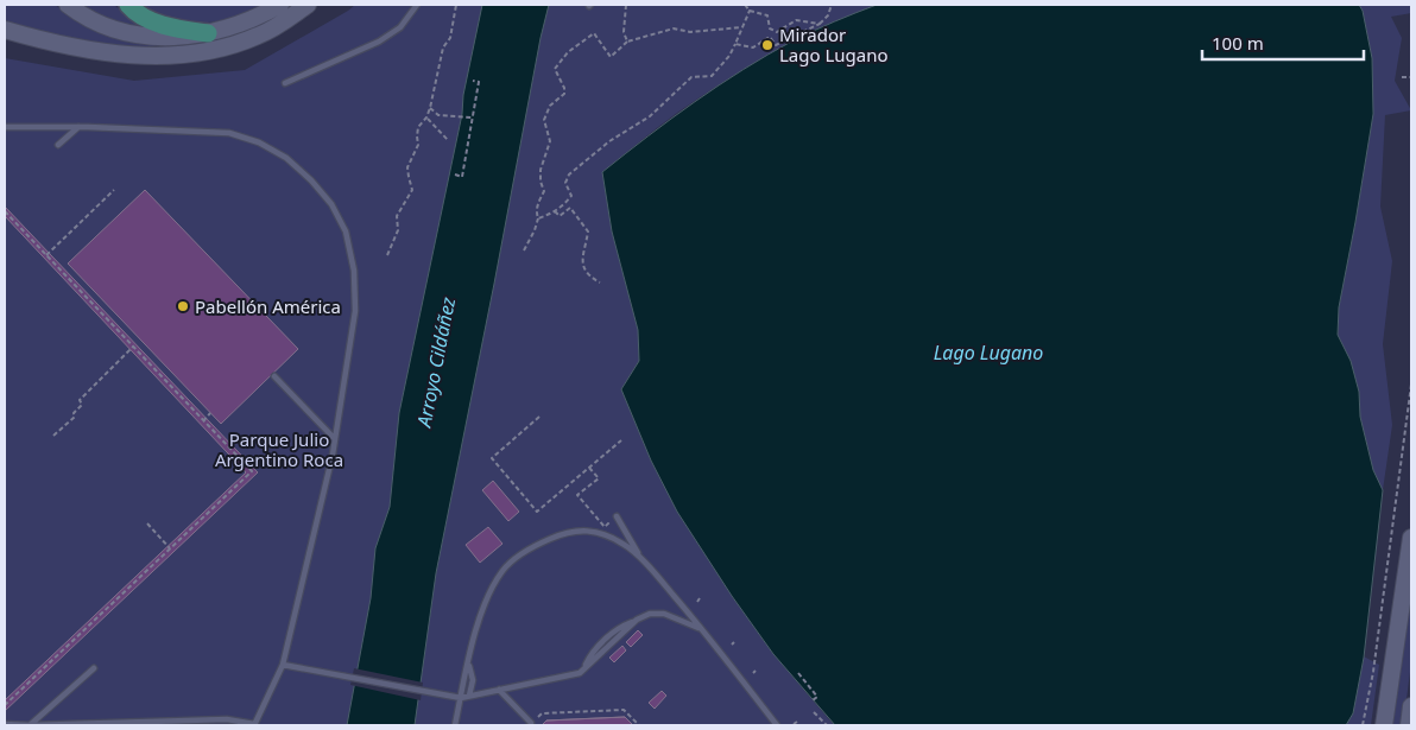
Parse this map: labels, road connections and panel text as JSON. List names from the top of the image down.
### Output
{
  "water": ["Lago Lugano", "Arroyo Cildáñez"],
  "parks": ["Parque Julio Argentino Roca"],
  "places": ["Mirador Lago Lugano", "Pabellón América"],
  "scale_bar": "100 m"
}
